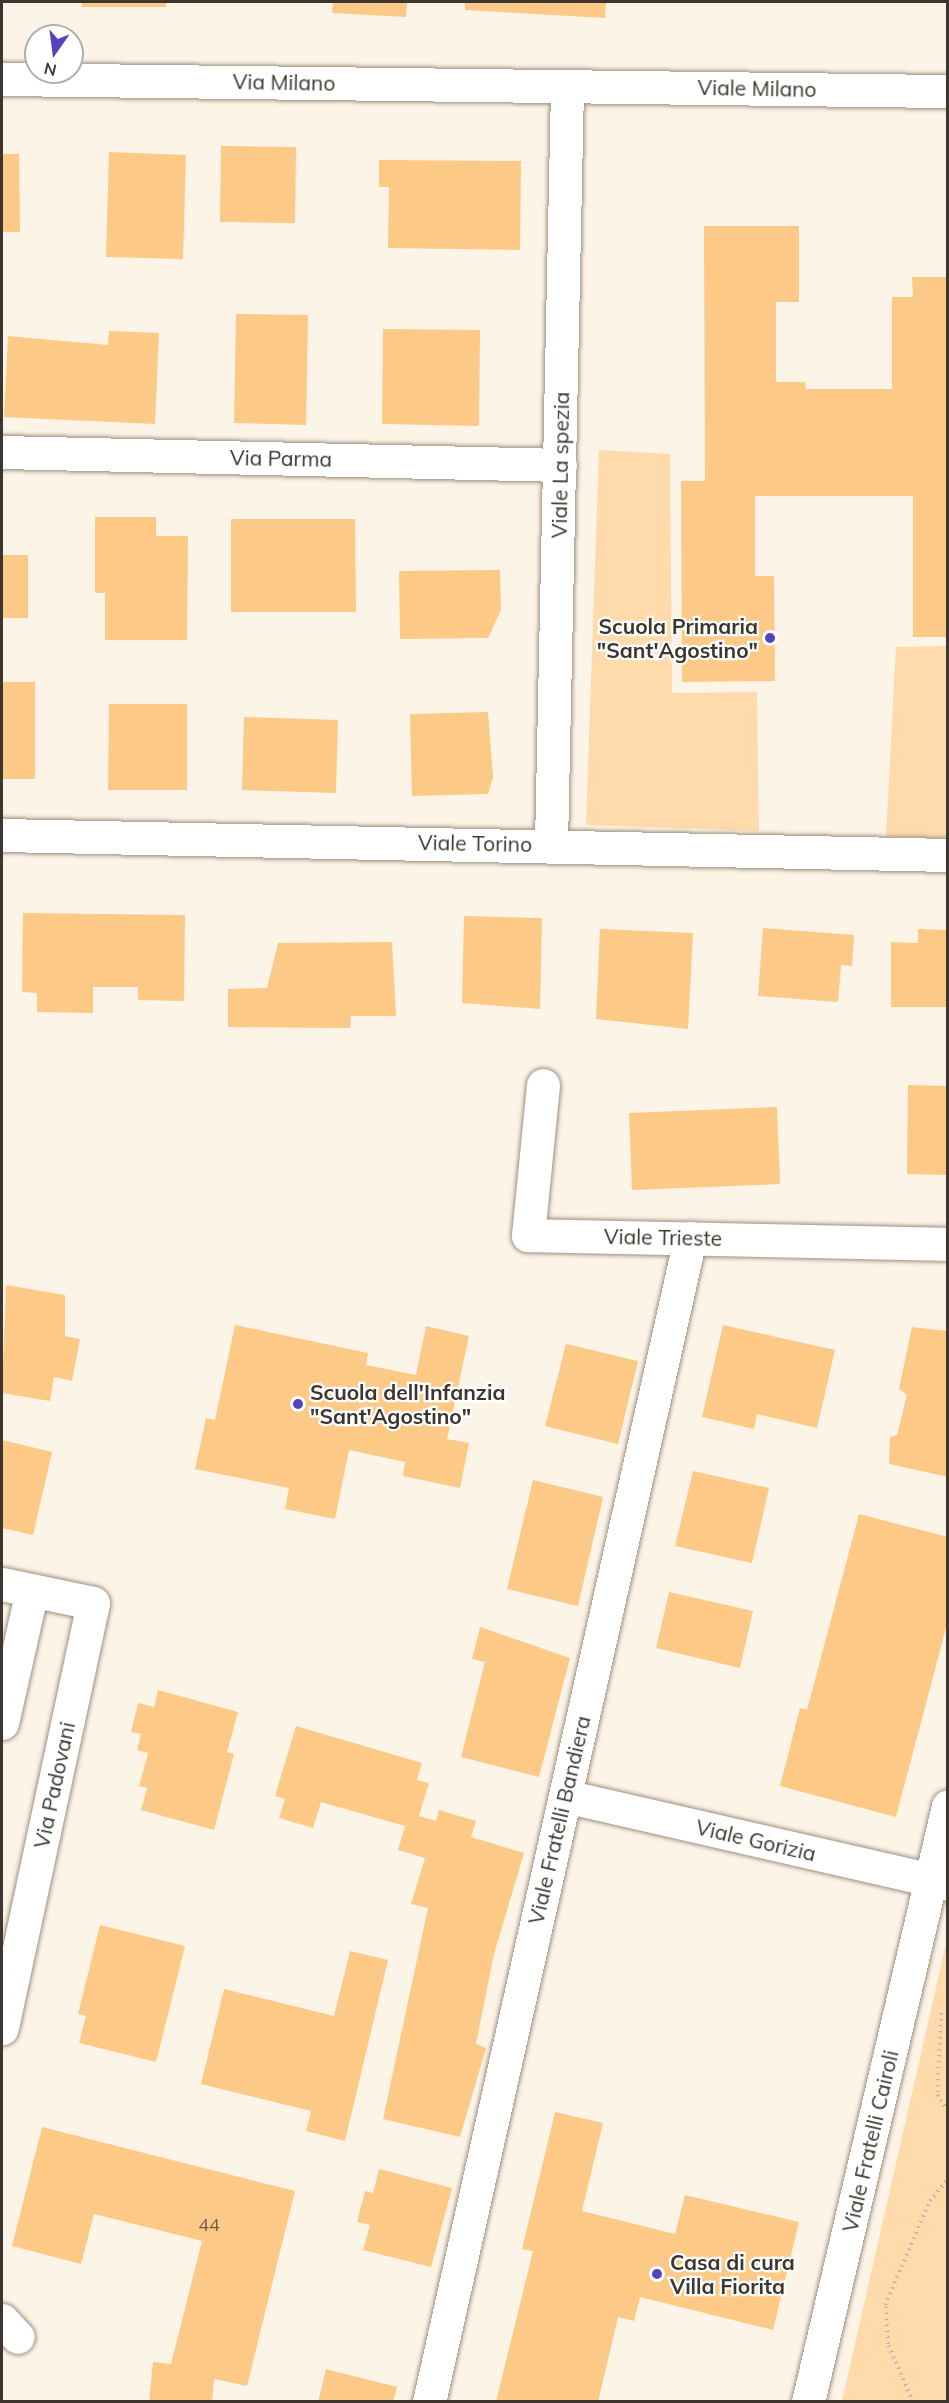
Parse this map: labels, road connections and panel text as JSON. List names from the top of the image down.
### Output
{
  "streets": {
    "street": [
      "Via Milano",
      "Viale Milano",
      "Via Parma",
      "Viale La spezia",
      "Viale Torino",
      "Viale Trieste",
      "Via Padovani",
      "Viale Fratelli Bandiera",
      "Viale Gorizia",
      "Viale Fratelli Cairoli"
    ]
  },
  "crossings": [
    ["Via Milano", "Viale Milano"],
    ["Via Milano", "Viale La spezia"],
    ["Viale Milano", "Viale La spezia"],
    ["Via Parma", "Viale La spezia"],
    ["Viale La spezia", "Viale Torino"],
    ["Viale Trieste", "Viale Fratelli Bandiera"],
    ["Viale Fratelli Bandiera", "Viale Gorizia"],
    ["Viale Gorizia", "Viale Fratelli Cairoli"]
  ],
  "places": ["Scuola Primaria \"Sant'Agostino\"", "Scuola dell'Infanzia \"Sant'Agostino\"", "Casa di cura Villa Fiorita"],
  "house_numbers": ["44"],
  "north": "bottom"
}
